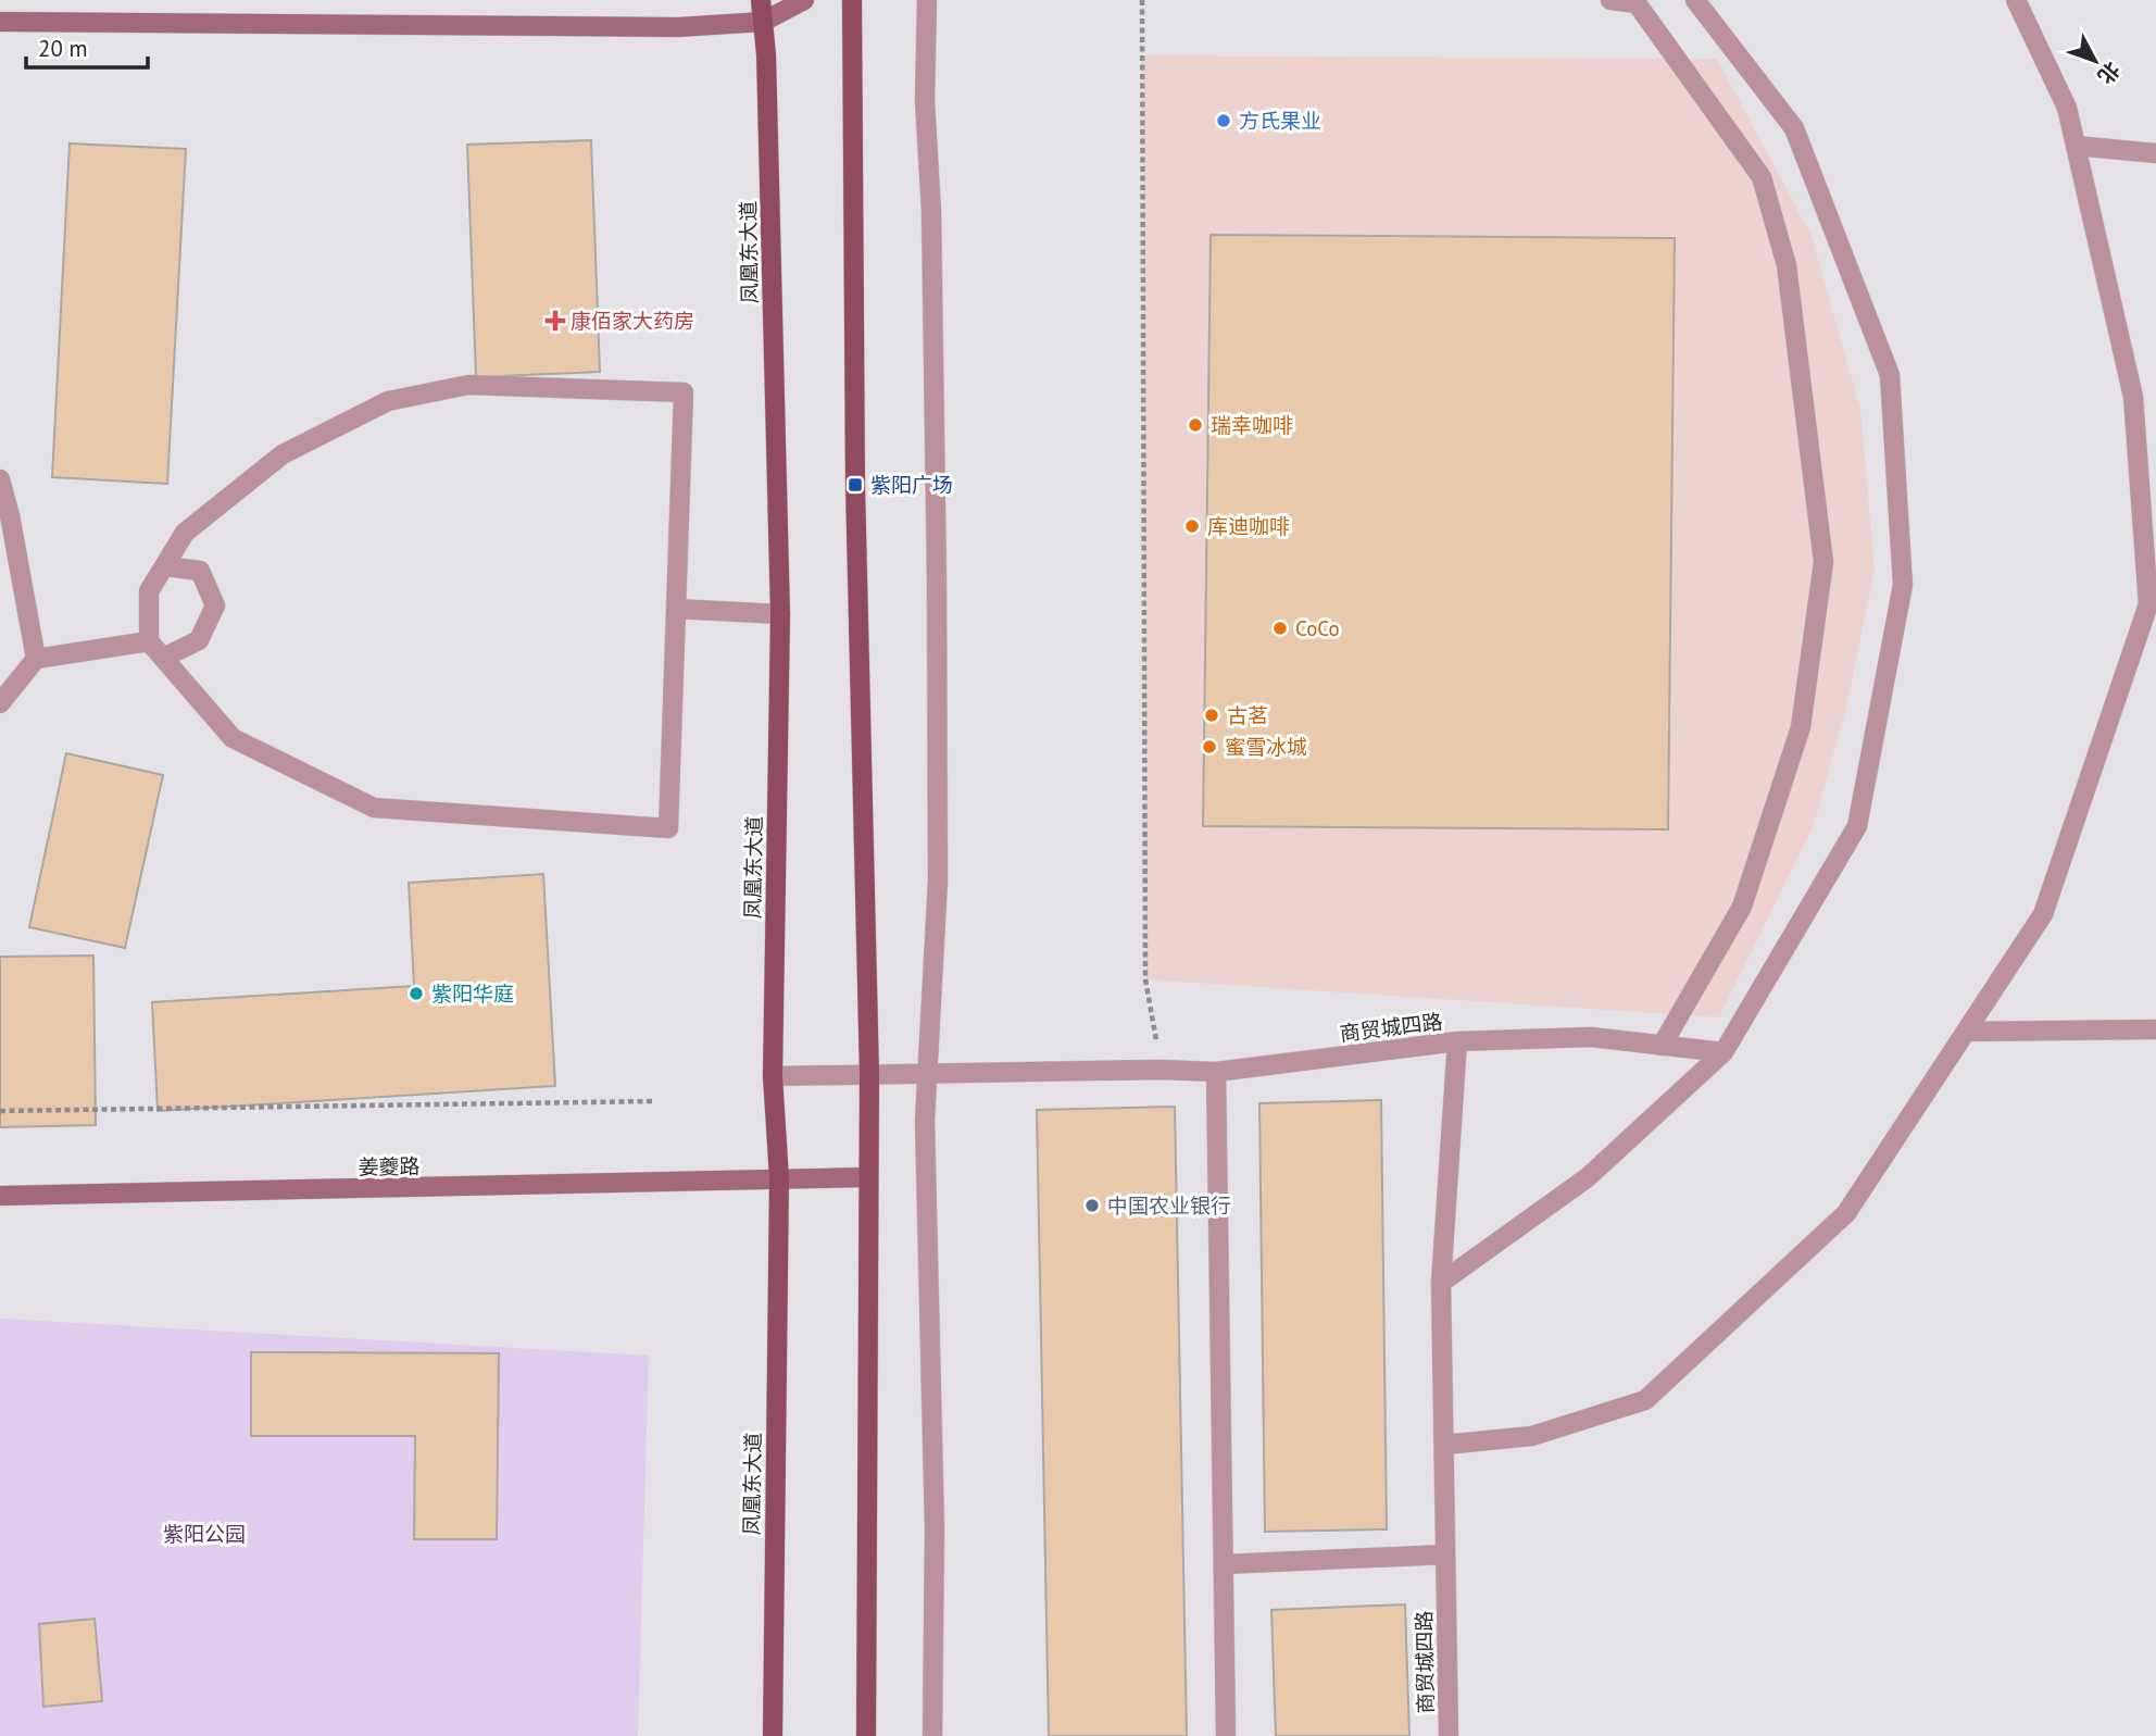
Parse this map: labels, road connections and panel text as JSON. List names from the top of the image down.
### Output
{
  "streets": {
    "main road": ["凤凰东大道"],
    "street": ["商贸城四路", "姜夔路"]
  },
  "crossings": [
    ["凤凰东大道", "商贸城四路"],
    ["凤凰东大道", "姜夔路"]
  ],
  "parks": ["紫阳公园"],
  "places": {
    "other": [
      "方氏果业",
      "瑞幸咖啡",
      "库迪咖啡",
      "CoCo",
      "古茗",
      "蜜雪冰城",
      "紫阳华庭",
      "中国农业银行"
    ],
    "health": ["康佰家大药房"],
    "transit": ["紫阳广场"]
  },
  "scale_bar": "20 m",
  "north": "bottom right"
}
